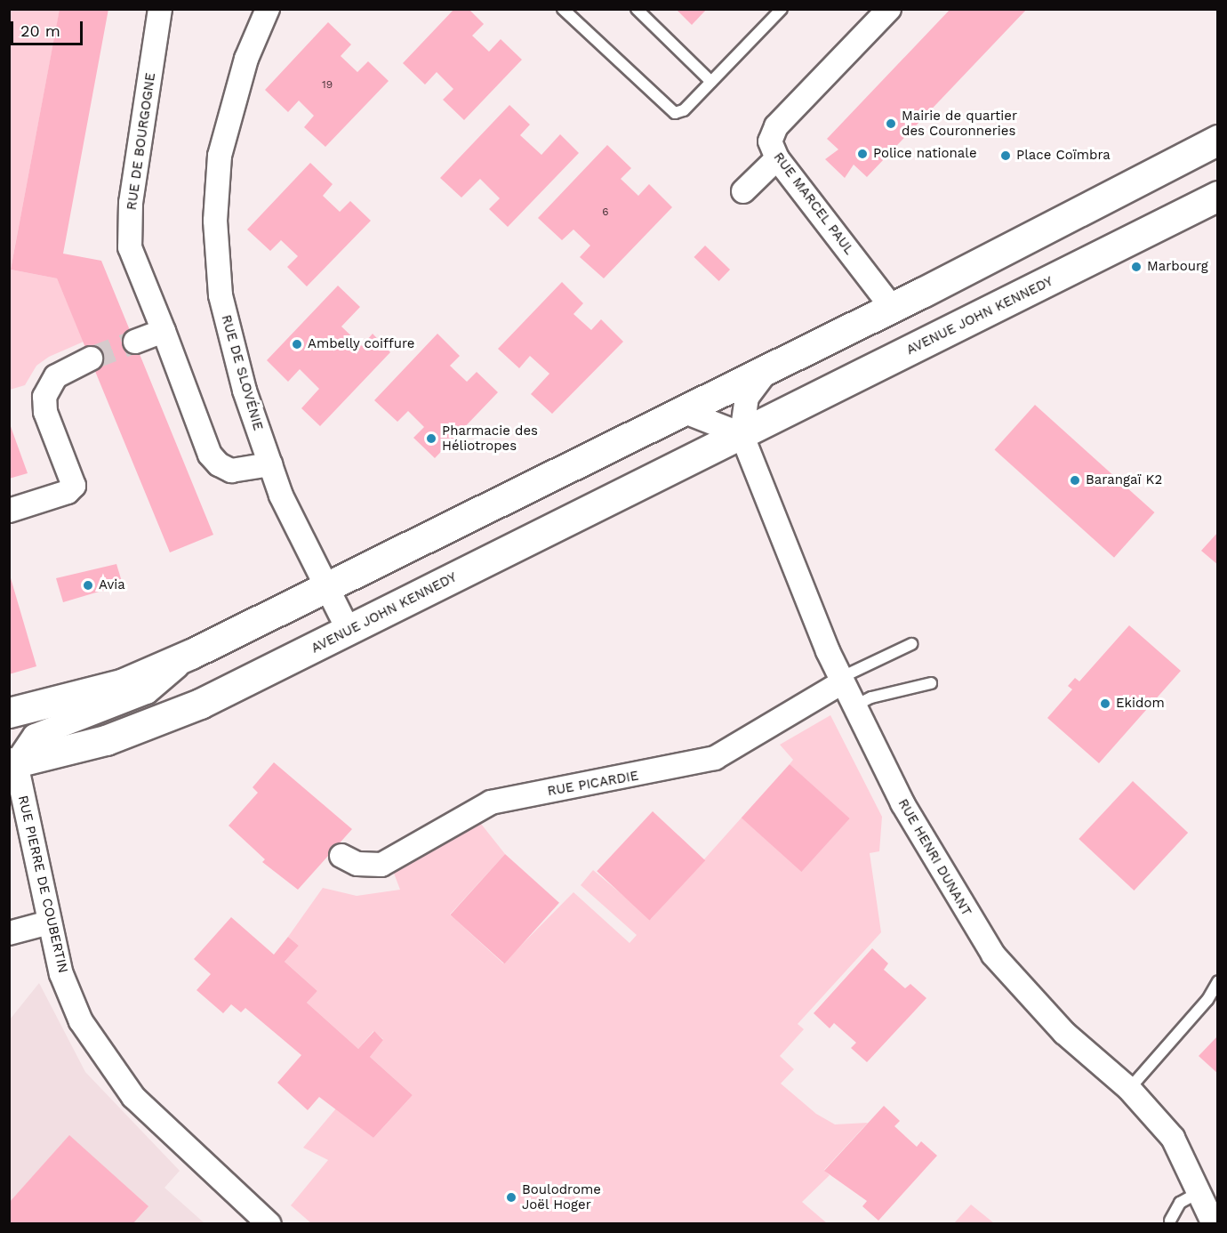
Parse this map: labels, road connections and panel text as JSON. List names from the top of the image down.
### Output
{
  "streets": {
    "main road": ["AVENUE JOHN KENNEDY"],
    "street": [
      "RUE DE BOURGOGNE",
      "RUE MARCEL PAUL",
      "RUE DE SLOVÉNIE",
      "RUE PICARDIE",
      "RUE HENRI DUNANT",
      "RUE PIERRE DE COUBERTIN"
    ]
  },
  "crossings": [
    ["RUE DE BOURGOGNE", "RUE DE SLOVÉNIE"],
    ["AVENUE JOHN KENNEDY", "RUE DE SLOVÉNIE"],
    ["AVENUE JOHN KENNEDY", "RUE HENRI DUNANT"],
    ["AVENUE JOHN KENNEDY", "RUE PIERRE DE COUBERTIN"],
    ["RUE PICARDIE", "RUE HENRI DUNANT"]
  ],
  "places": [
    "Mairie de quartier des Couronneries",
    "Police nationale",
    "Place Coïmbra",
    "Marbourg",
    "Ambelly coiffure",
    "Pharmacie des Héliotropes",
    "Barangaï K2",
    "Avia",
    "Ekidom",
    "Boulodrome Joël Hoger"
  ],
  "house_numbers": ["19", "6"],
  "scale_bar": "20 m"
}
